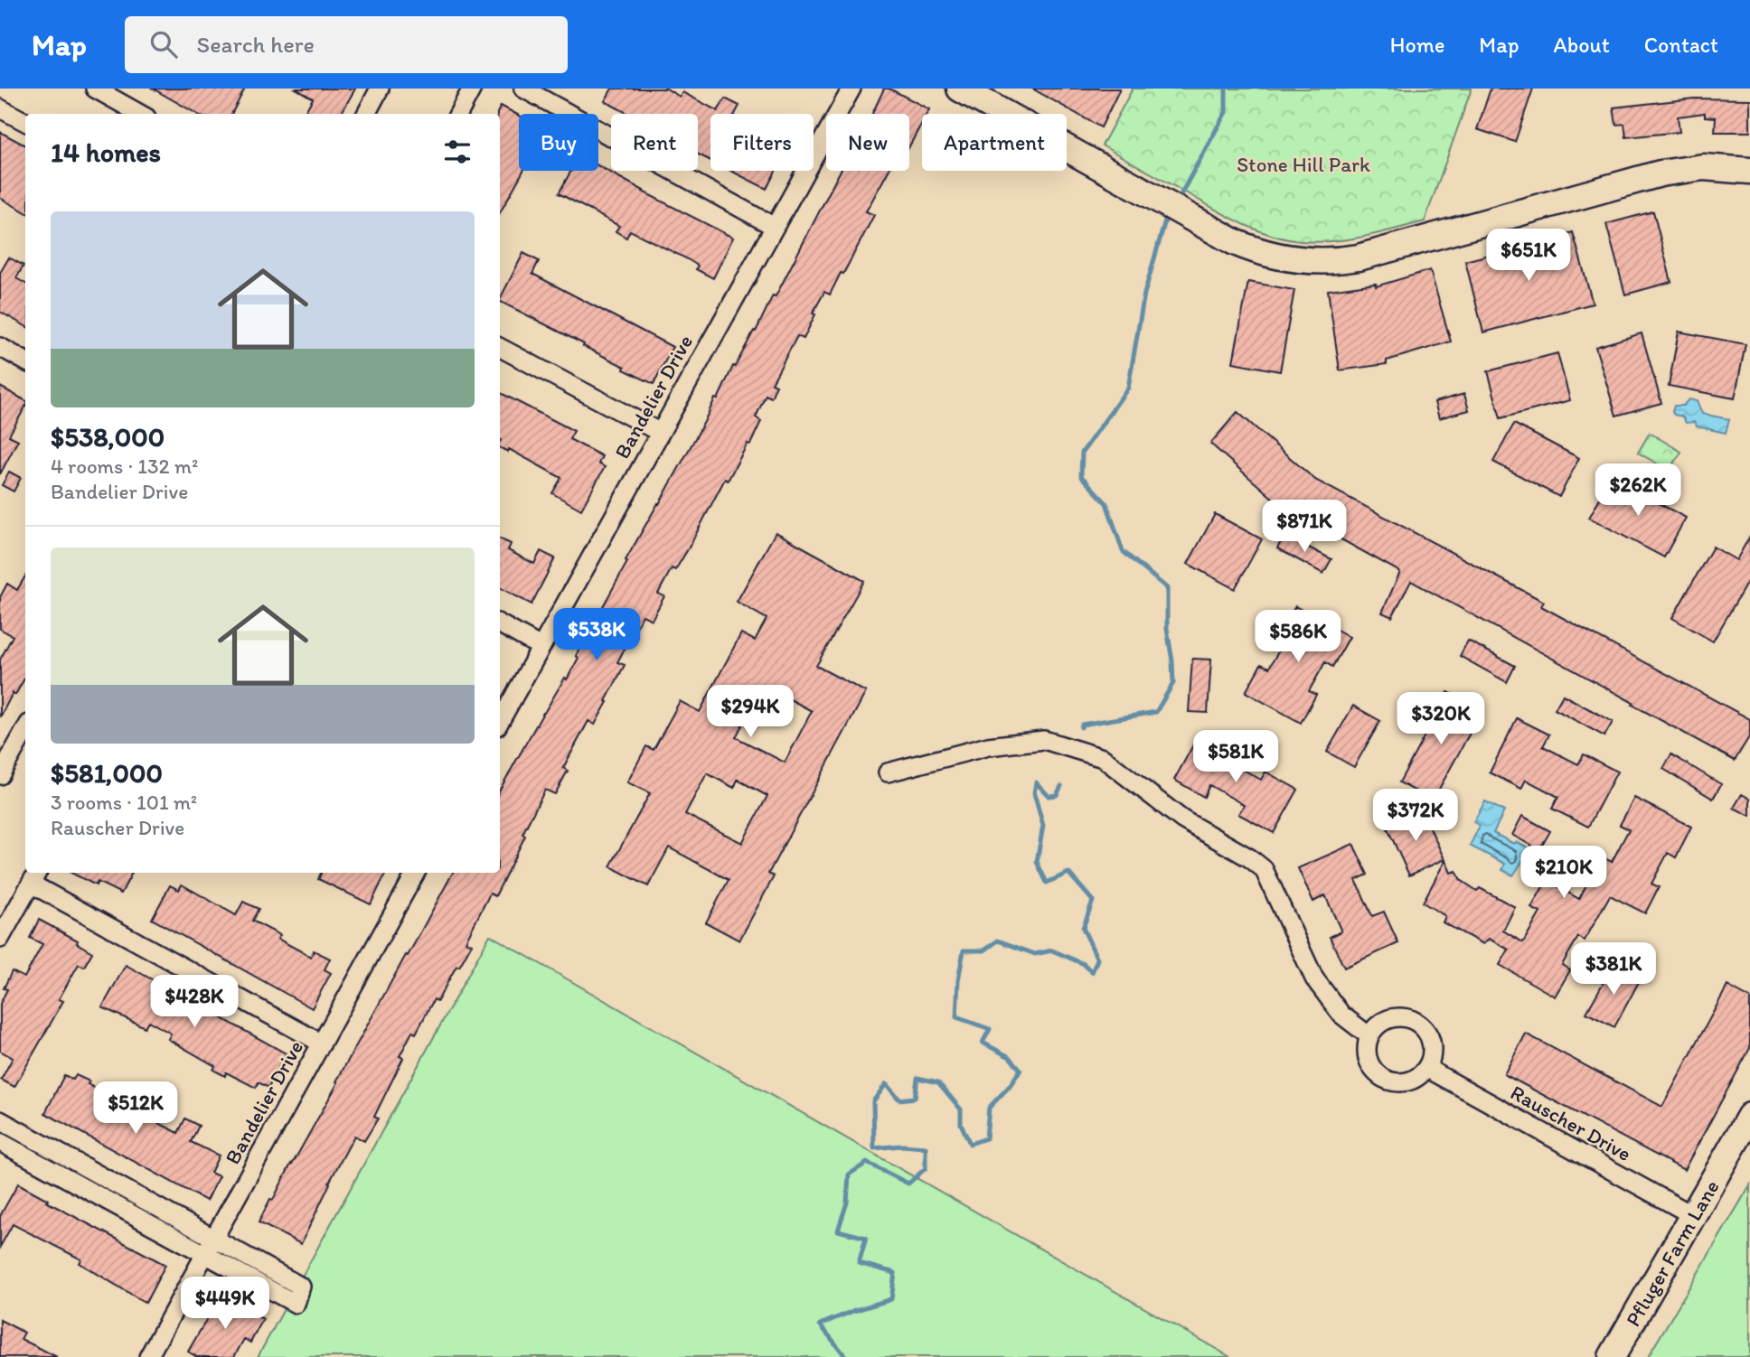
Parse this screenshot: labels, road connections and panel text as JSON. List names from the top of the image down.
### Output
{
  "streets": {
    "street": ["Bandelier Drive", "Rauscher Drive", "Pfluger Farm Lane"]
  },
  "crossings": [
    ["Rauscher Drive", "Pfluger Farm Lane"]
  ],
  "parks": ["Stone Hill Park"],
  "page": {
    "header": "Map",
    "search": "Search here",
    "nav": [
      "Home",
      "Map",
      "About",
      "Contact"
    ],
    "chip": [
      "Buy",
      "Rent",
      "Filters",
      "New",
      "Apartment"
    ],
    "heading": "14 homes",
    "list": [
      {
        "name": "$538,000",
        "note": "4 rooms · 132 m² · Bandelier Drive"
      },
      {
        "name": "$581,000",
        "note": "3 rooms · 101 m² · Rauscher Drive"
      }
    ],
    "price": [
      "$651K",
      "$262K",
      "$871K",
      "$538K",
      "$586K",
      "$294K",
      "$320K",
      "$581K",
      "$372K",
      "$210K",
      "$381K",
      "$428K",
      "$512K",
      "$449K"
    ]
  }
}
